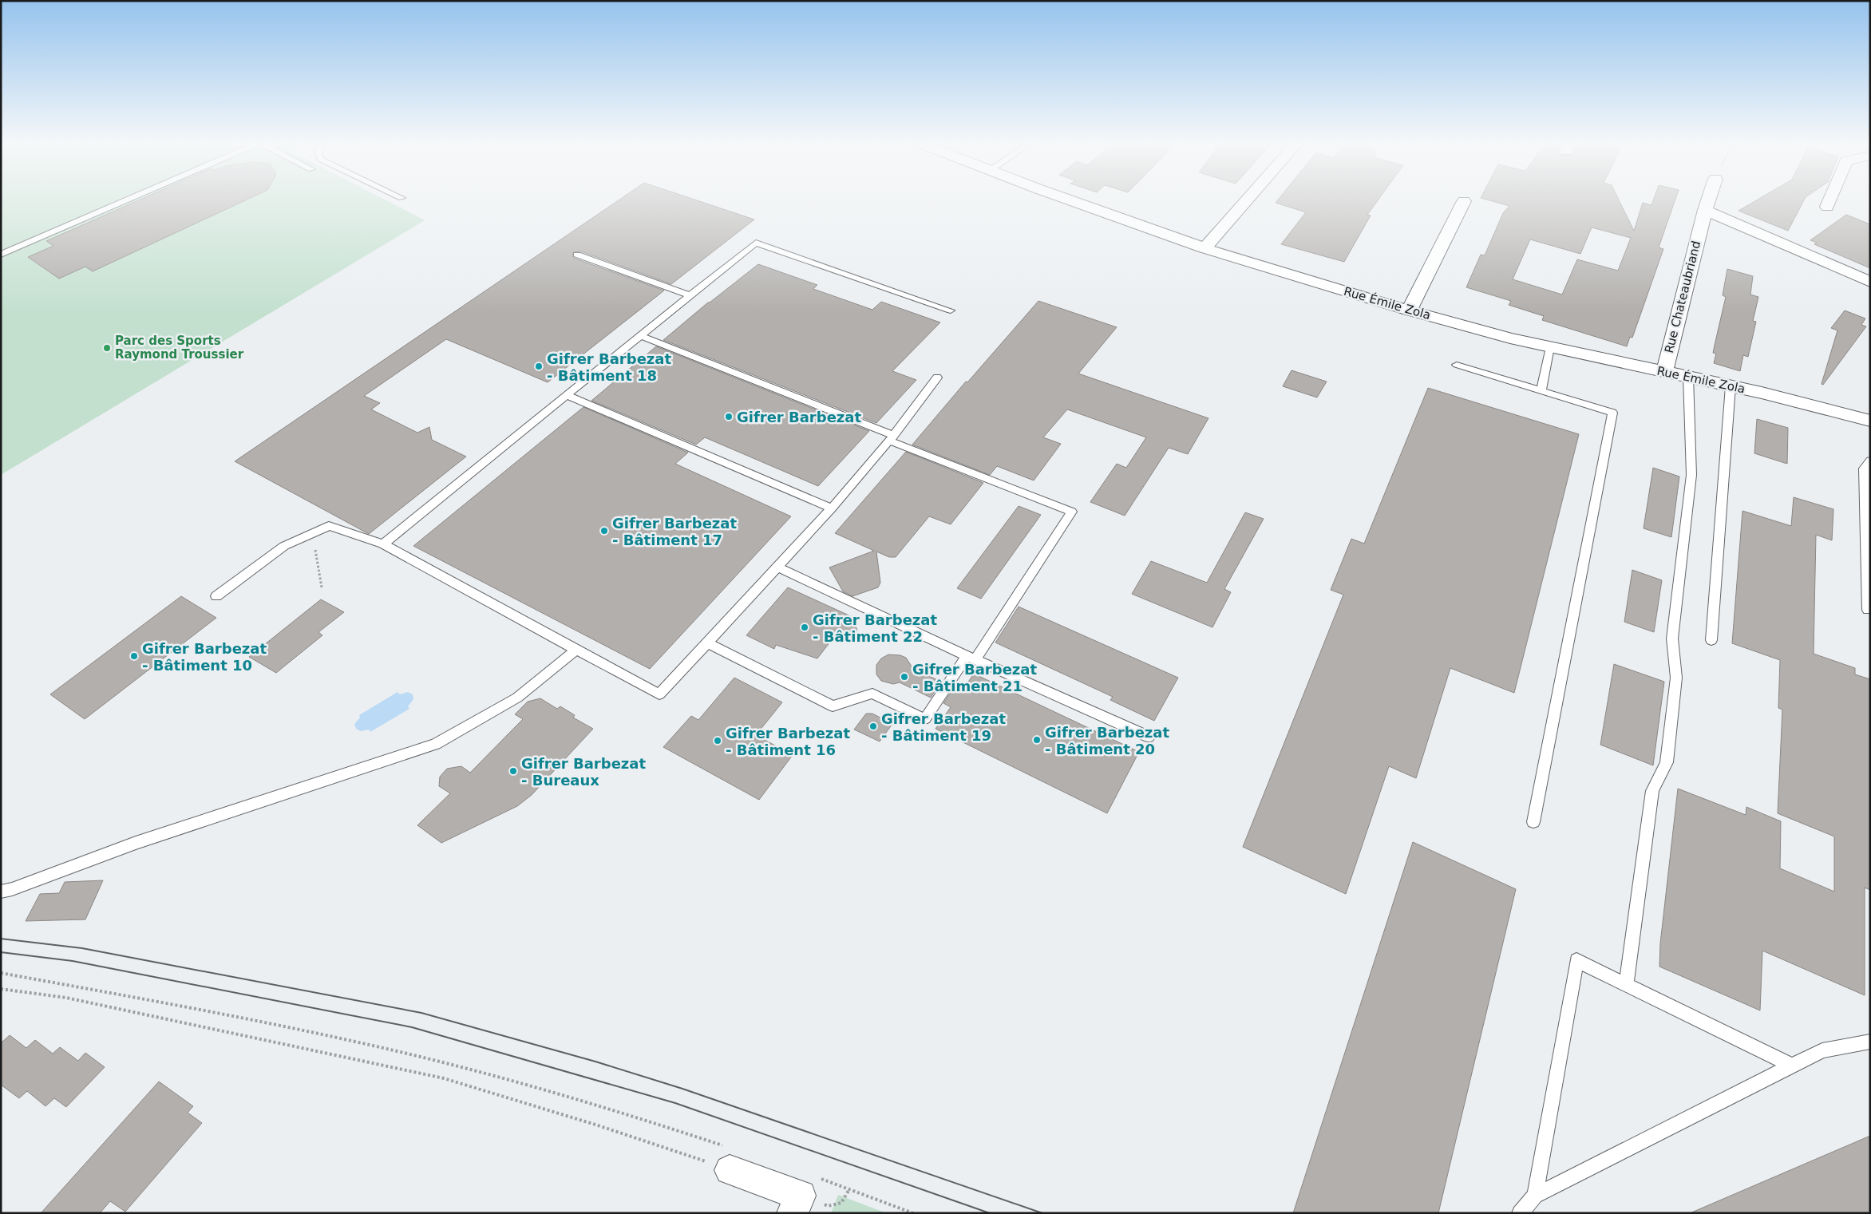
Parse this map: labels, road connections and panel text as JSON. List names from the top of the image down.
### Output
{
  "streets": {
    "street": ["Rue Chateaubriand", "Rue Émile Zola"]
  },
  "crossings": [
    ["Rue Chateaubriand", "Rue Émile Zola"]
  ],
  "places": [
    "Parc des Sports Raymond Troussier",
    "Gifrer Barbezat - Bâtiment 18",
    "Gifrer Barbezat",
    "Gifrer Barbezat - Bâtiment 17",
    "Gifrer Barbezat - Bâtiment 22",
    "Gifrer Barbezat - Bâtiment 10",
    "Gifrer Barbezat - Bâtiment 21",
    "Gifrer Barbezat - Bâtiment 19",
    "Gifrer Barbezat - Bâtiment 20",
    "Gifrer Barbezat - Bâtiment 16",
    "Gifrer Barbezat - Bureaux"
  ]
}
